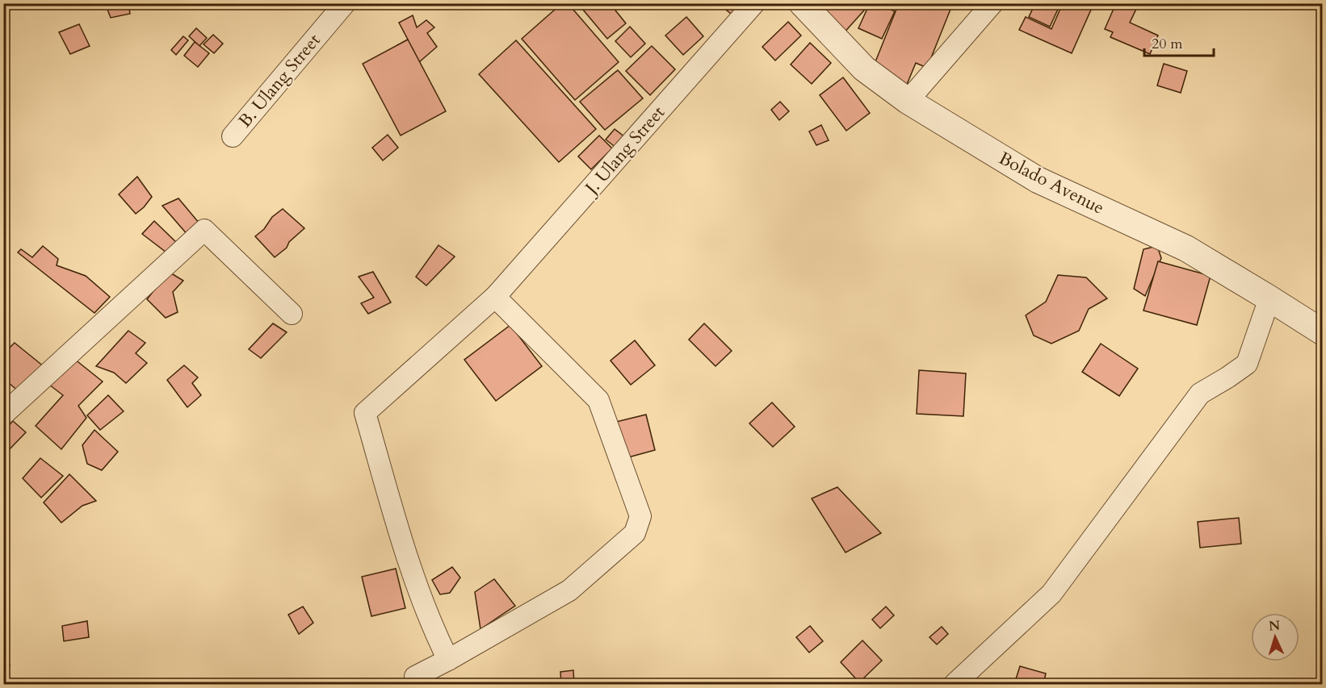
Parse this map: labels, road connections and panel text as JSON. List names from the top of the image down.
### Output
{
  "streets": {
    "street": ["B. Ulang Street", "J. Ulang Street", "Bolado Avenue"]
  },
  "scale_bar": "20 m",
  "north": "top"
}
